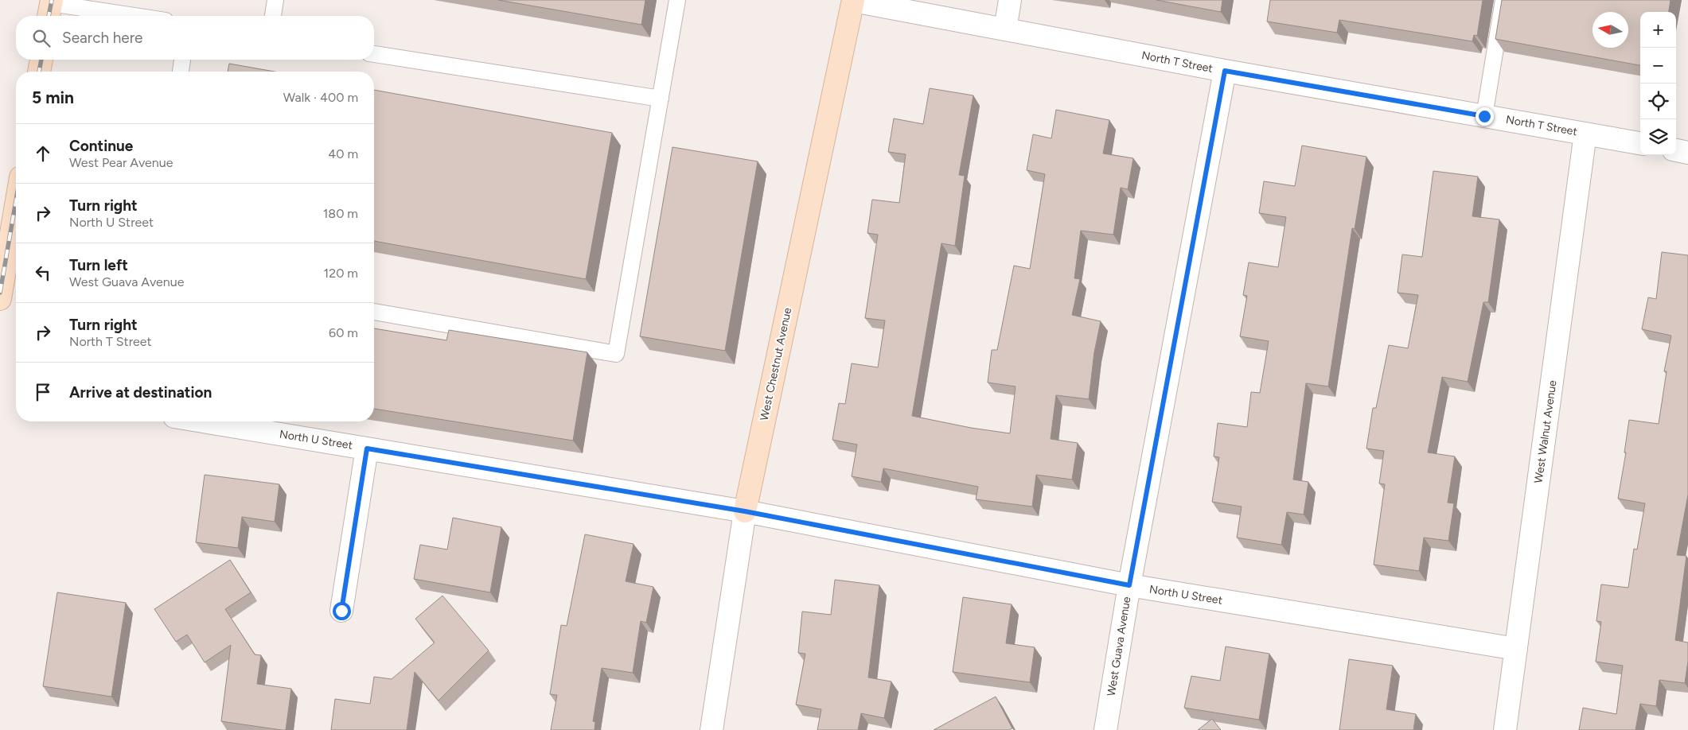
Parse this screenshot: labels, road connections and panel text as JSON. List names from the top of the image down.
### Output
{
  "streets": {
    "street": [
      "North T Street",
      "West Chestnut Avenue",
      "West Walnut Avenue",
      "North U Street",
      "West Guava Avenue"
    ]
  },
  "crossings": [
    ["North T Street", "West Chestnut Avenue"],
    ["North T Street", "West Walnut Avenue"],
    ["North T Street", "West Guava Avenue"],
    ["West Chestnut Avenue", "North U Street"],
    ["West Walnut Avenue", "North U Street"],
    ["North U Street", "West Guava Avenue"]
  ],
  "north": "left",
  "page": {
    "map_buttons": ["+", "−"],
    "search": "Search here",
    "heading": ["5 min", "Walk · 400 m"],
    "list": [
      ["Continue", "West Pear Avenue", "40 m"],
      ["Turn right", "North U Street", "180 m"],
      ["Turn left", "West Guava Avenue", "120 m"],
      ["Turn right", "North T Street", "60 m"],
      "Arrive at destination"
    ]
  }
}
